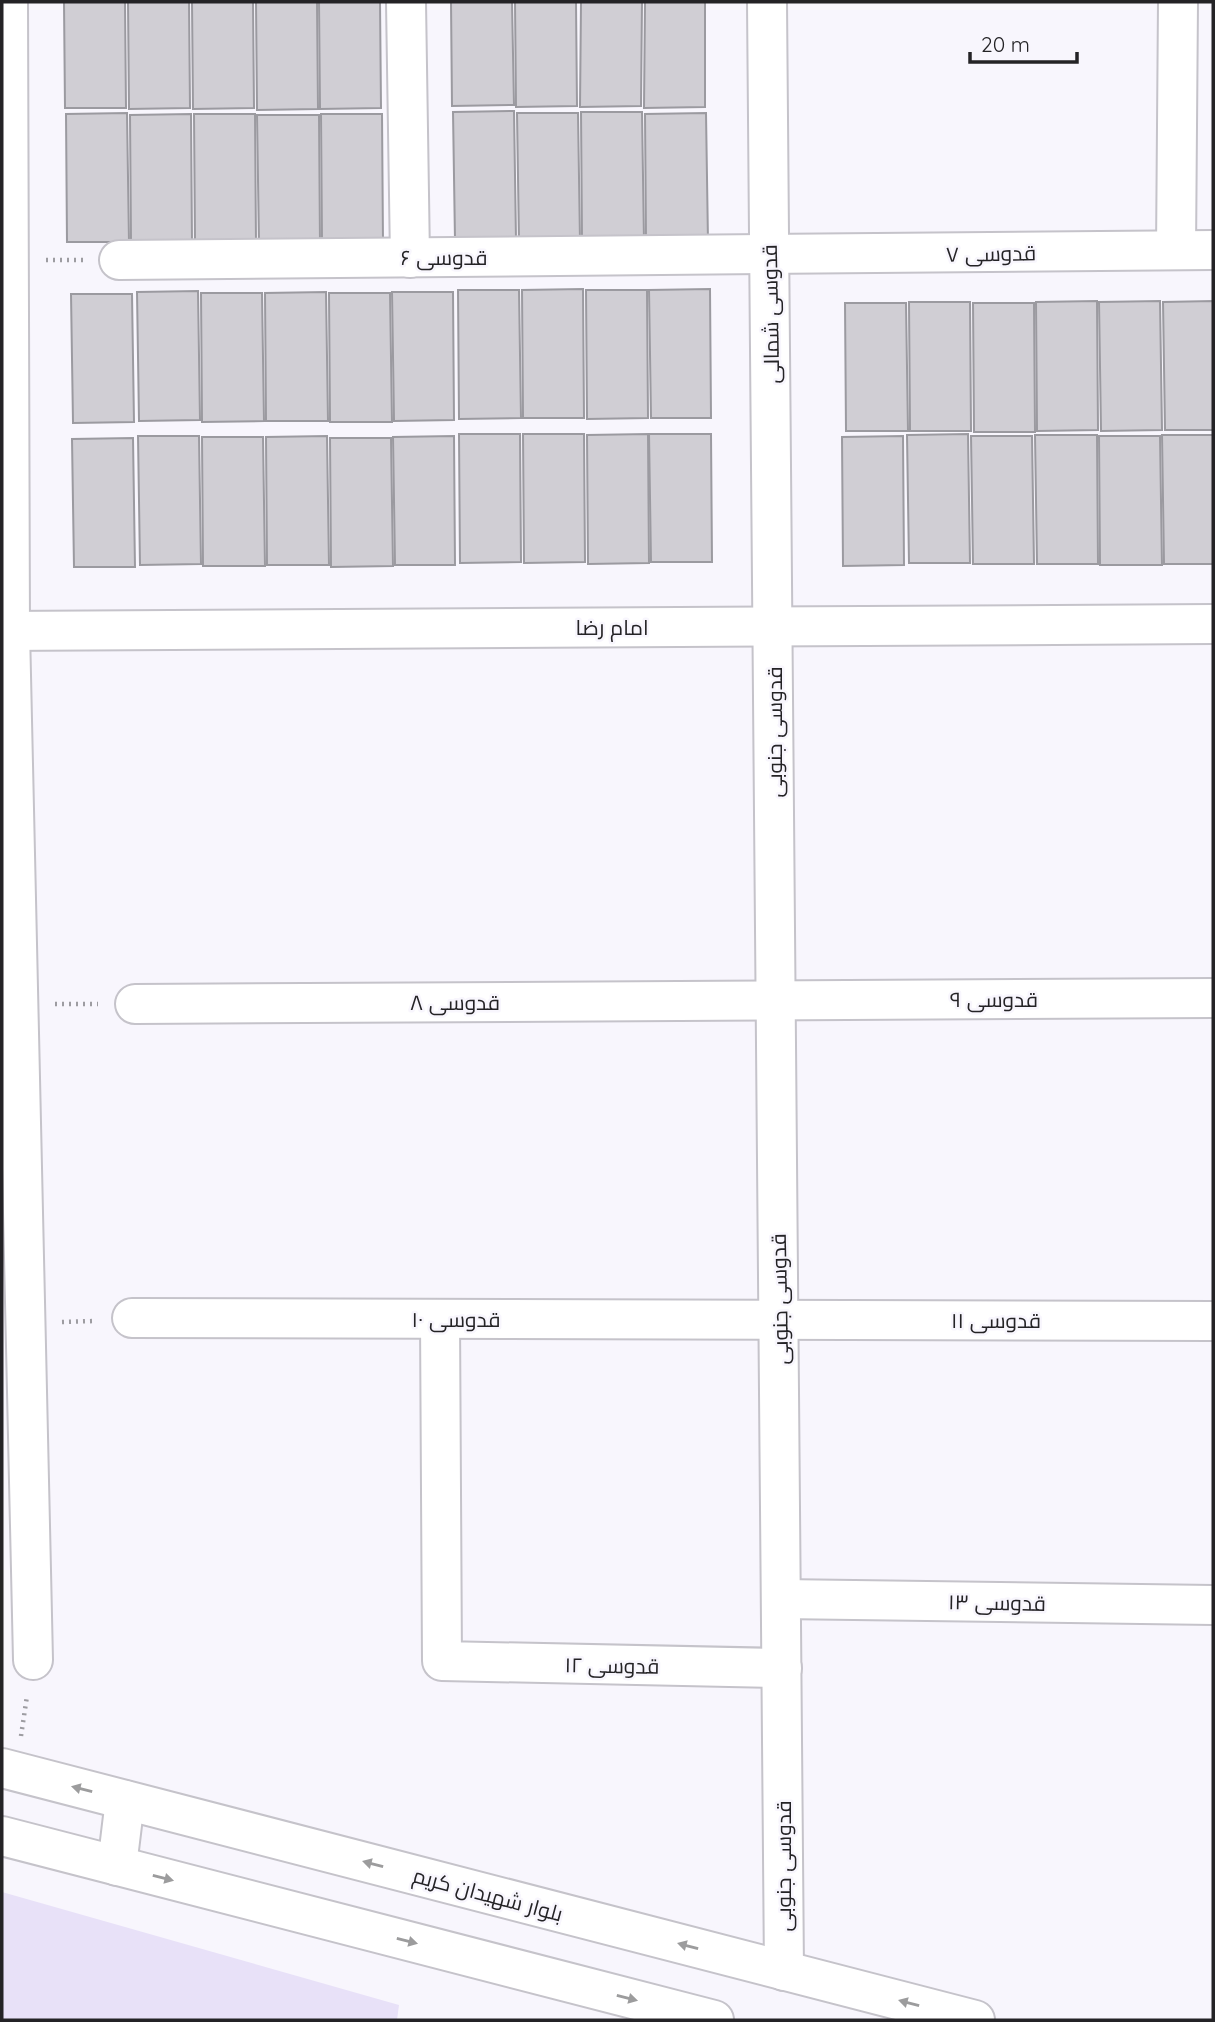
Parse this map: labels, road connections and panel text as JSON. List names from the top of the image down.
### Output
{
  "streets": {
    "street": [
      "قدوسی ۷",
      "قدوسی ۶",
      "قدوسی شمالی",
      "امام رضا",
      "قدوسی جنوبی",
      "قدوسی ۹",
      "قدوسی ۸",
      "قدوسی ۱۰",
      "قدوسی ۱۱",
      "قدوسی ۱۳",
      "قدوسی ۱۲",
      "بلوار شهیدان کریم"
    ]
  },
  "crossings": [
    ["قدوسی ۷", "قدوسی ۶"],
    ["قدوسی ۷", "قدوسی شمالی"],
    ["قدوسی ۶", "قدوسی شمالی"],
    ["قدوسی شمالی", "امام رضا"],
    ["قدوسی شمالی", "قدوسی جنوبی"],
    ["امام رضا", "قدوسی جنوبی"],
    ["قدوسی جنوبی", "قدوسی ۹"],
    ["قدوسی جنوبی", "قدوسی ۸"],
    ["قدوسی جنوبی", "قدوسی ۱۰"],
    ["قدوسی جنوبی", "قدوسی ۱۱"],
    ["قدوسی جنوبی", "قدوسی ۱۳"],
    ["قدوسی جنوبی", "قدوسی ۱۲"],
    ["قدوسی جنوبی", "بلوار شهیدان کریم"],
    ["قدوسی ۹", "قدوسی ۸"],
    ["قدوسی ۱۰", "قدوسی ۱۱"],
    ["قدوسی ۱۰", "قدوسی ۱۲"]
  ],
  "scale_bar": "20 m"
}
